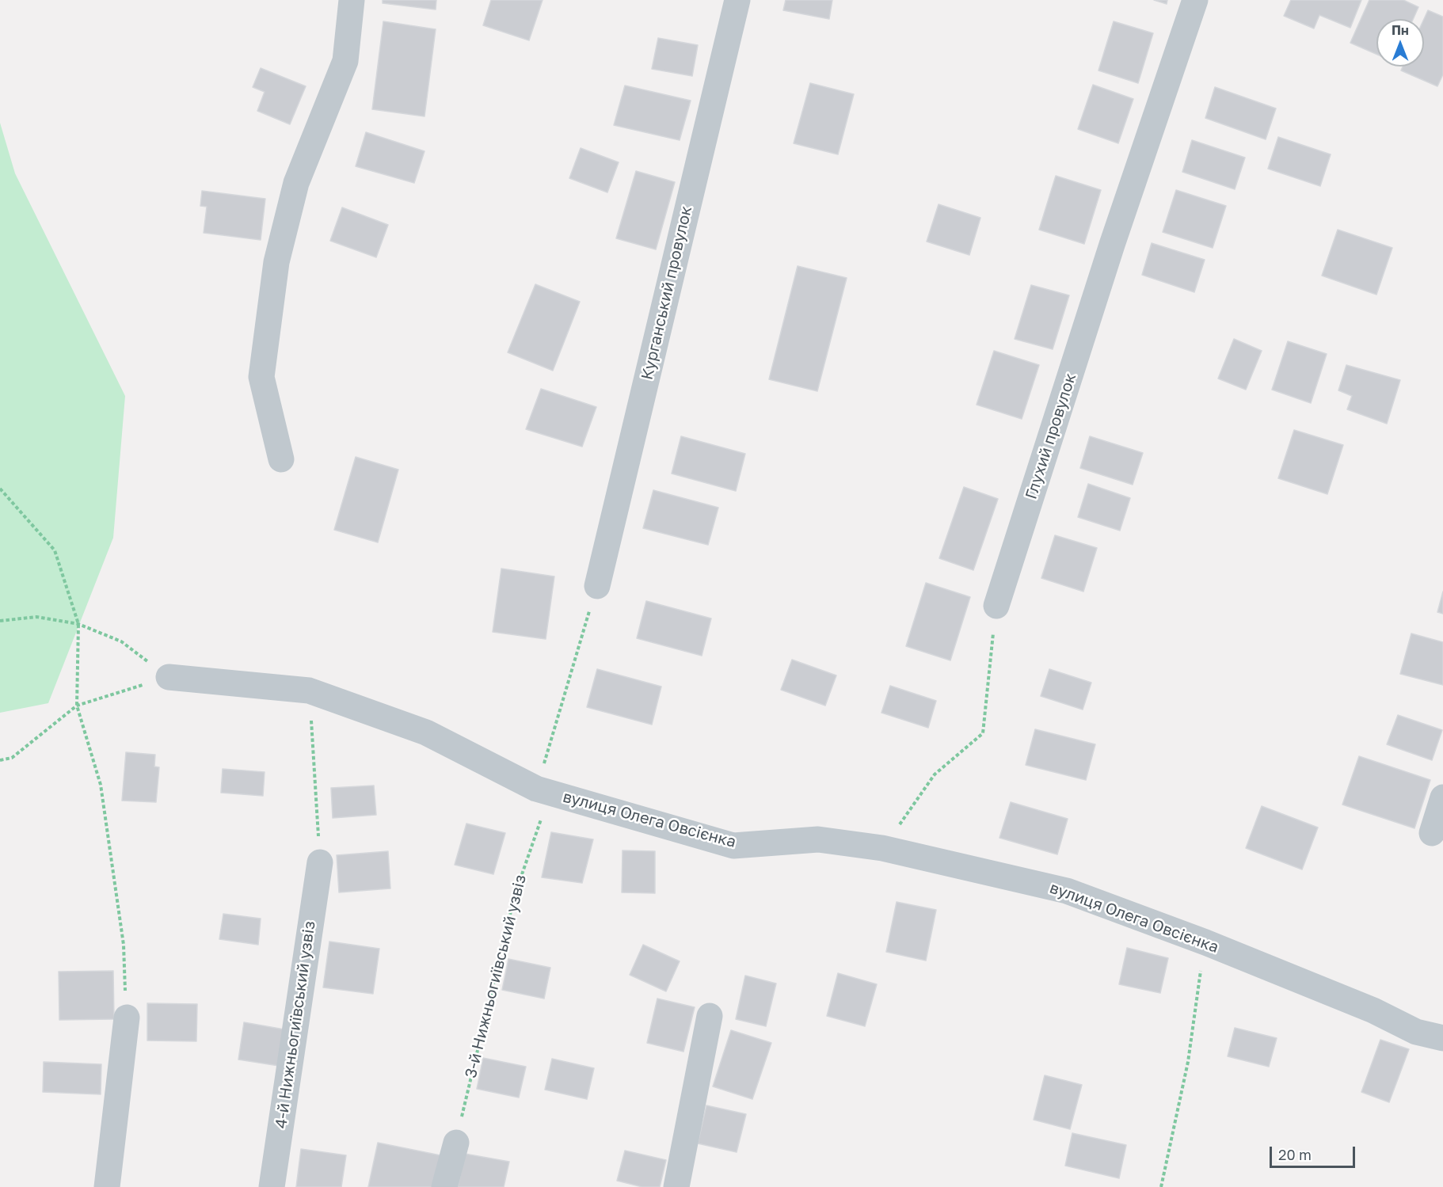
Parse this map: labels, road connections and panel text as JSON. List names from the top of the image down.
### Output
{
  "streets": {
    "street": [
      "Курганський провулок",
      "Глухий провулок",
      "вулиця Олега Овсієнка",
      "4-й Нижньогиївський узвіз"
    ],
    "path": ["3-й Нижньогиївський узвіз"]
  },
  "crossings": [
    ["Курганський провулок", "3-й Нижньогиївський узвіз"],
    ["вулиця Олега Овсієнка", "3-й Нижньогиївський узвіз"]
  ],
  "scale_bar": "20 m",
  "north": "top"
}
